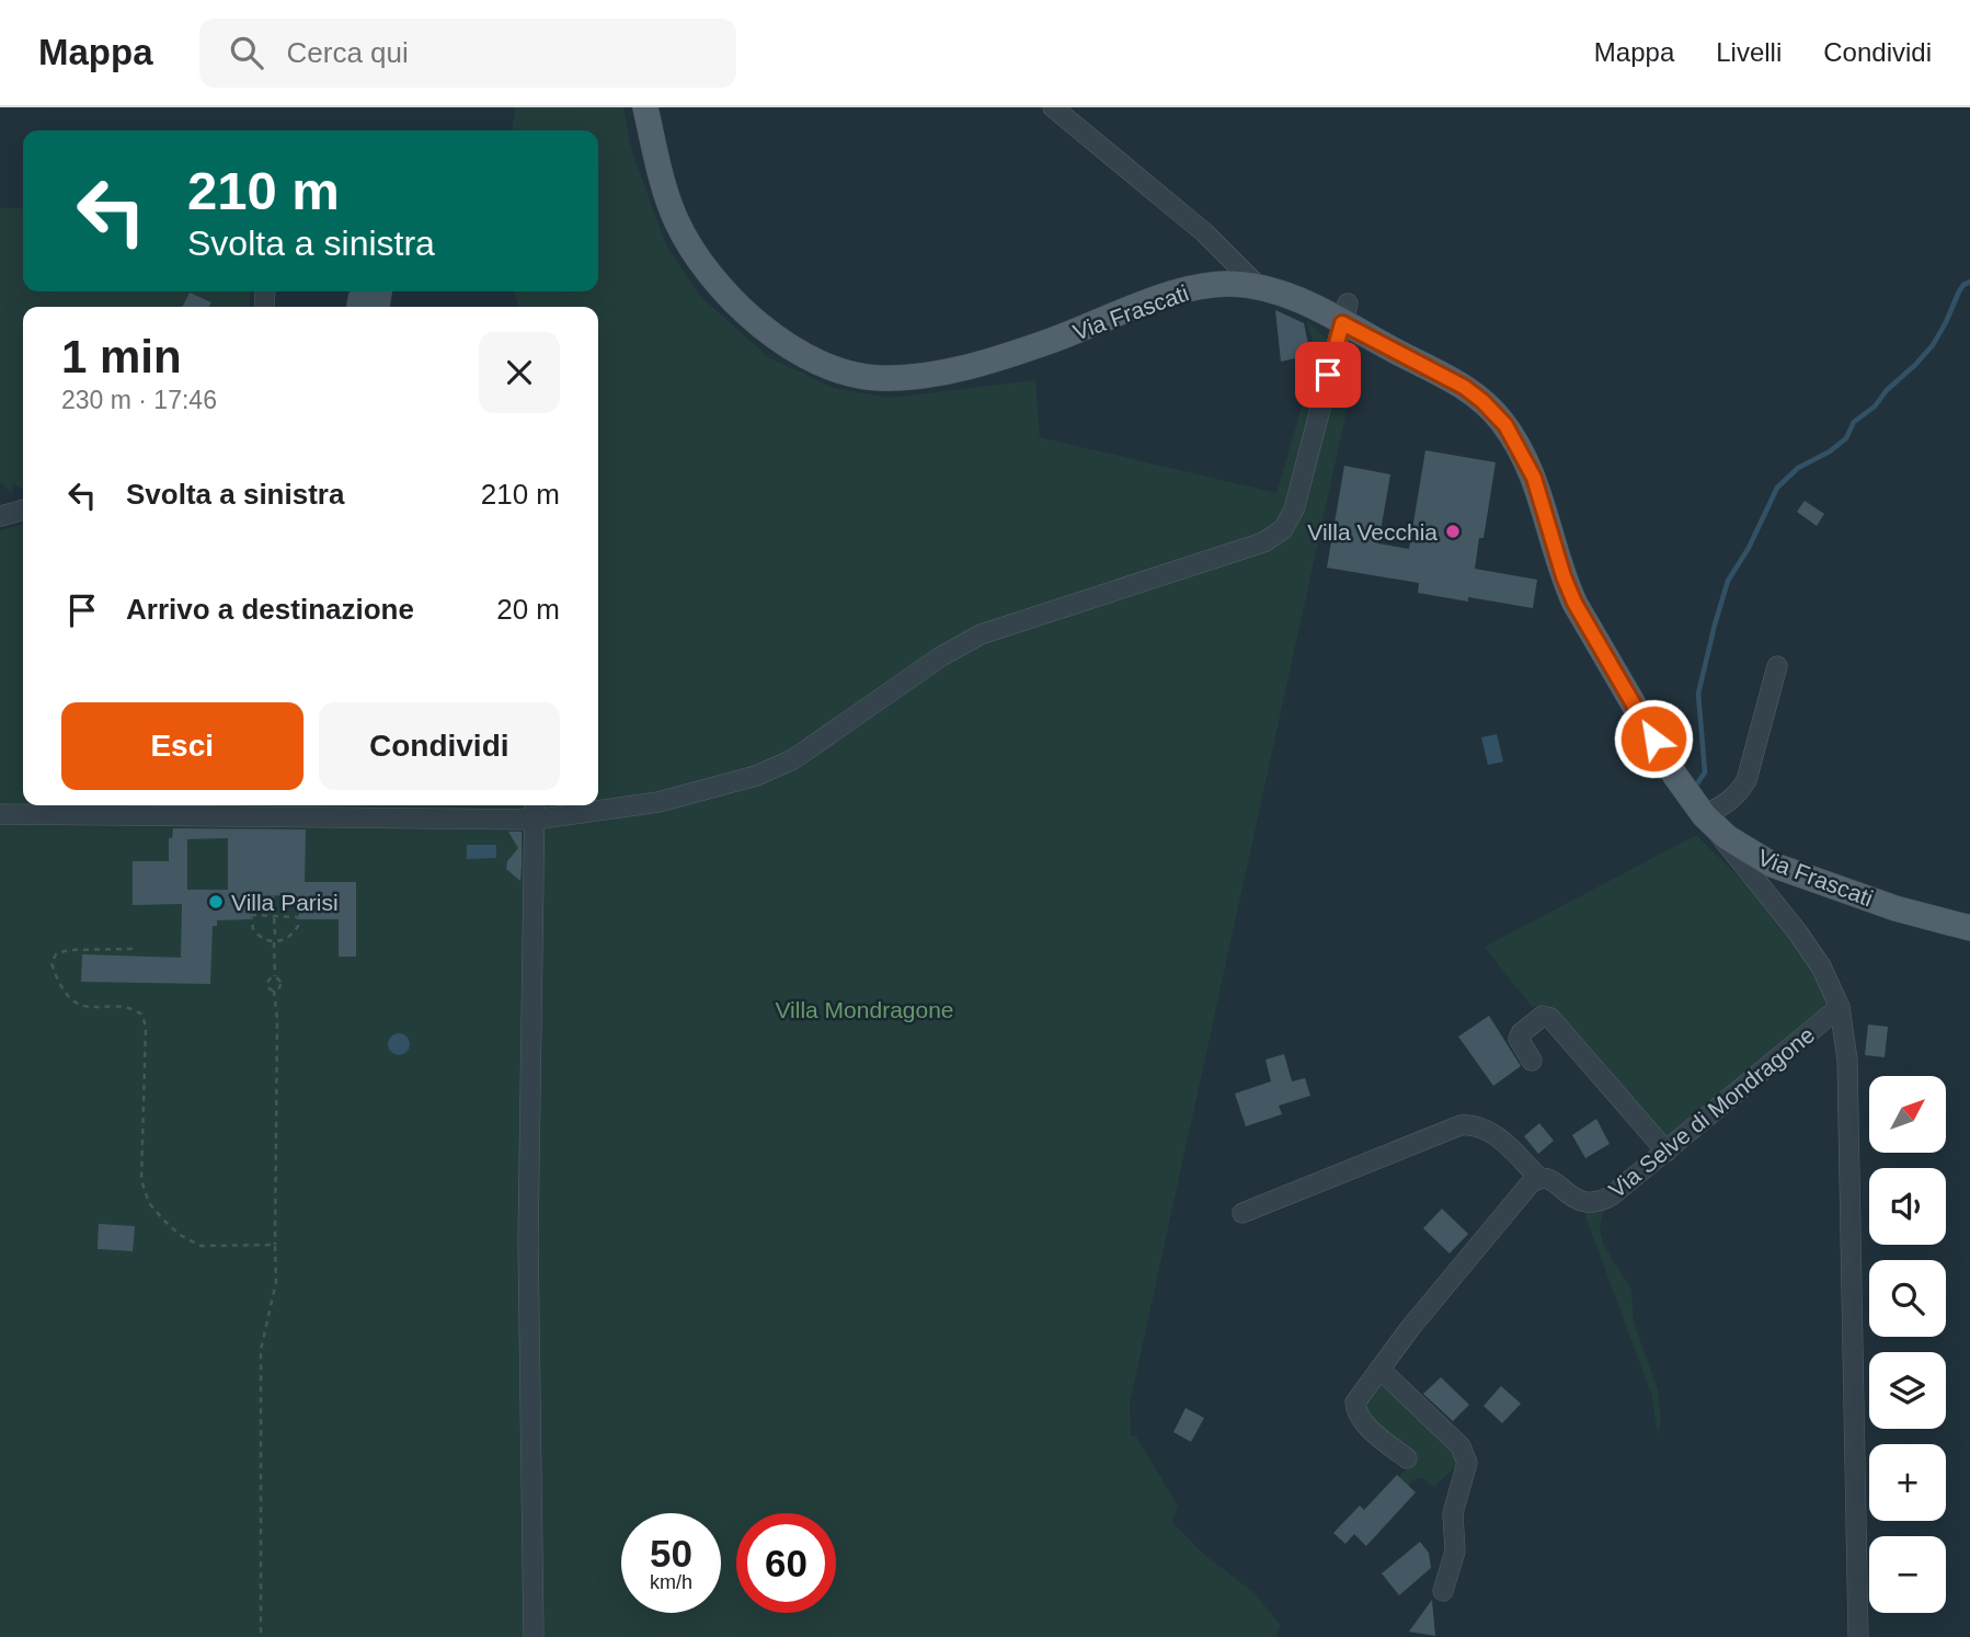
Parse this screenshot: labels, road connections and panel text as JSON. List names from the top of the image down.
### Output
{
  "streets": {
    "main road": ["Via Frascati"],
    "street": ["Via Selve di Mondragone"]
  },
  "crossings": [
    ["Via Frascati", "Via Selve di Mondragone"]
  ],
  "parks": ["Villa Mondragone"],
  "places": ["Villa Vecchia", "Villa Parisi"],
  "north": "top right",
  "page": {
    "header": "Mappa",
    "search": "Cerca qui",
    "nav": ["Mappa", "Livelli", "Condividi"],
    "turn": ["210 m", "Svolta a sinistra"],
    "heading": ["1 min", "230 m · 17:46"],
    "list": [
      {
        "name": "Svolta a sinistra",
        "value": "210 m"
      },
      {
        "name": "Arrivo a destinazione",
        "value": "20 m"
      }
    ],
    "buttons": ["Esci", "Condividi"],
    "map_buttons": ["+", "−"],
    "speed": "50 km/h",
    "limit": "60"
  }
}
